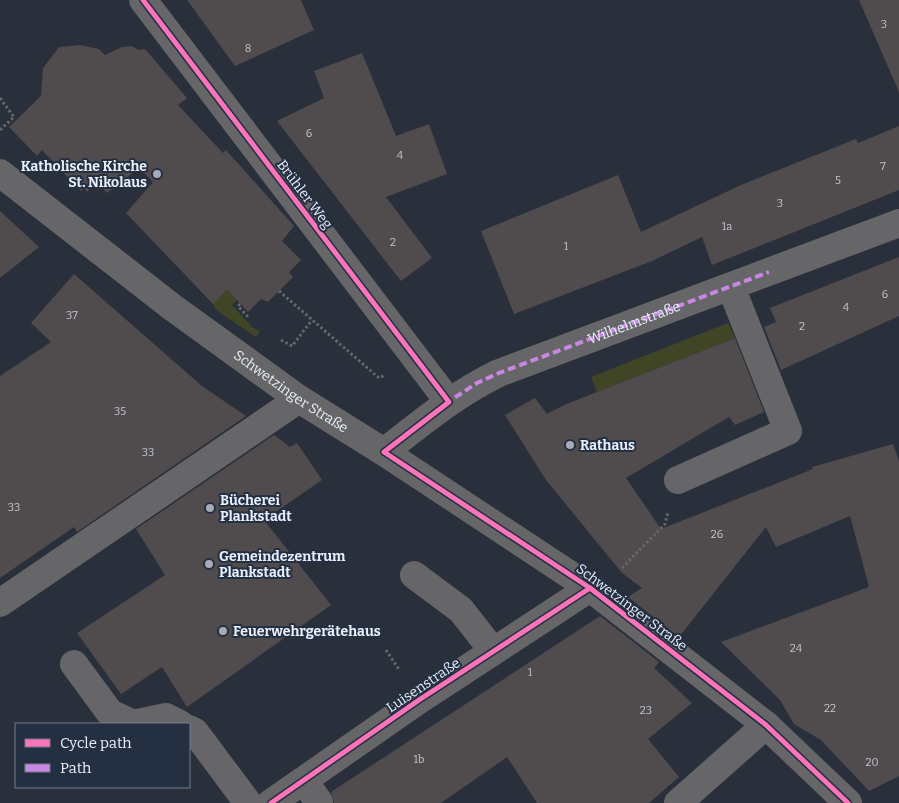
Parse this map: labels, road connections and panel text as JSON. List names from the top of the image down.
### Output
{
  "streets": {
    "street": [
      "Brühler Weg",
      "Wilhelmstraße",
      "Schwetzinger Straße",
      "Luisenstraße"
    ]
  },
  "crossings": [
    ["Brühler Weg", "Wilhelmstraße"],
    ["Wilhelmstraße", "Schwetzinger Straße"],
    ["Schwetzinger Straße", "Luisenstraße"]
  ],
  "places": [
    "Katholische Kirche St. Nikolaus",
    "Rathaus",
    "Bücherei Plankstadt",
    "Gemeindezentrum Plankstadt",
    "Feuerwehrgerätehaus"
  ],
  "house_numbers": [
    "3",
    "8",
    "6",
    "4",
    "7",
    "5",
    "3",
    "1a",
    "2",
    "1",
    "6",
    "4",
    "37",
    "2",
    "35",
    "33",
    "33",
    "26",
    "24",
    "1",
    "22",
    "23",
    "1b",
    "20"
  ],
  "legend": ["Cycle path", "Path"]
}
